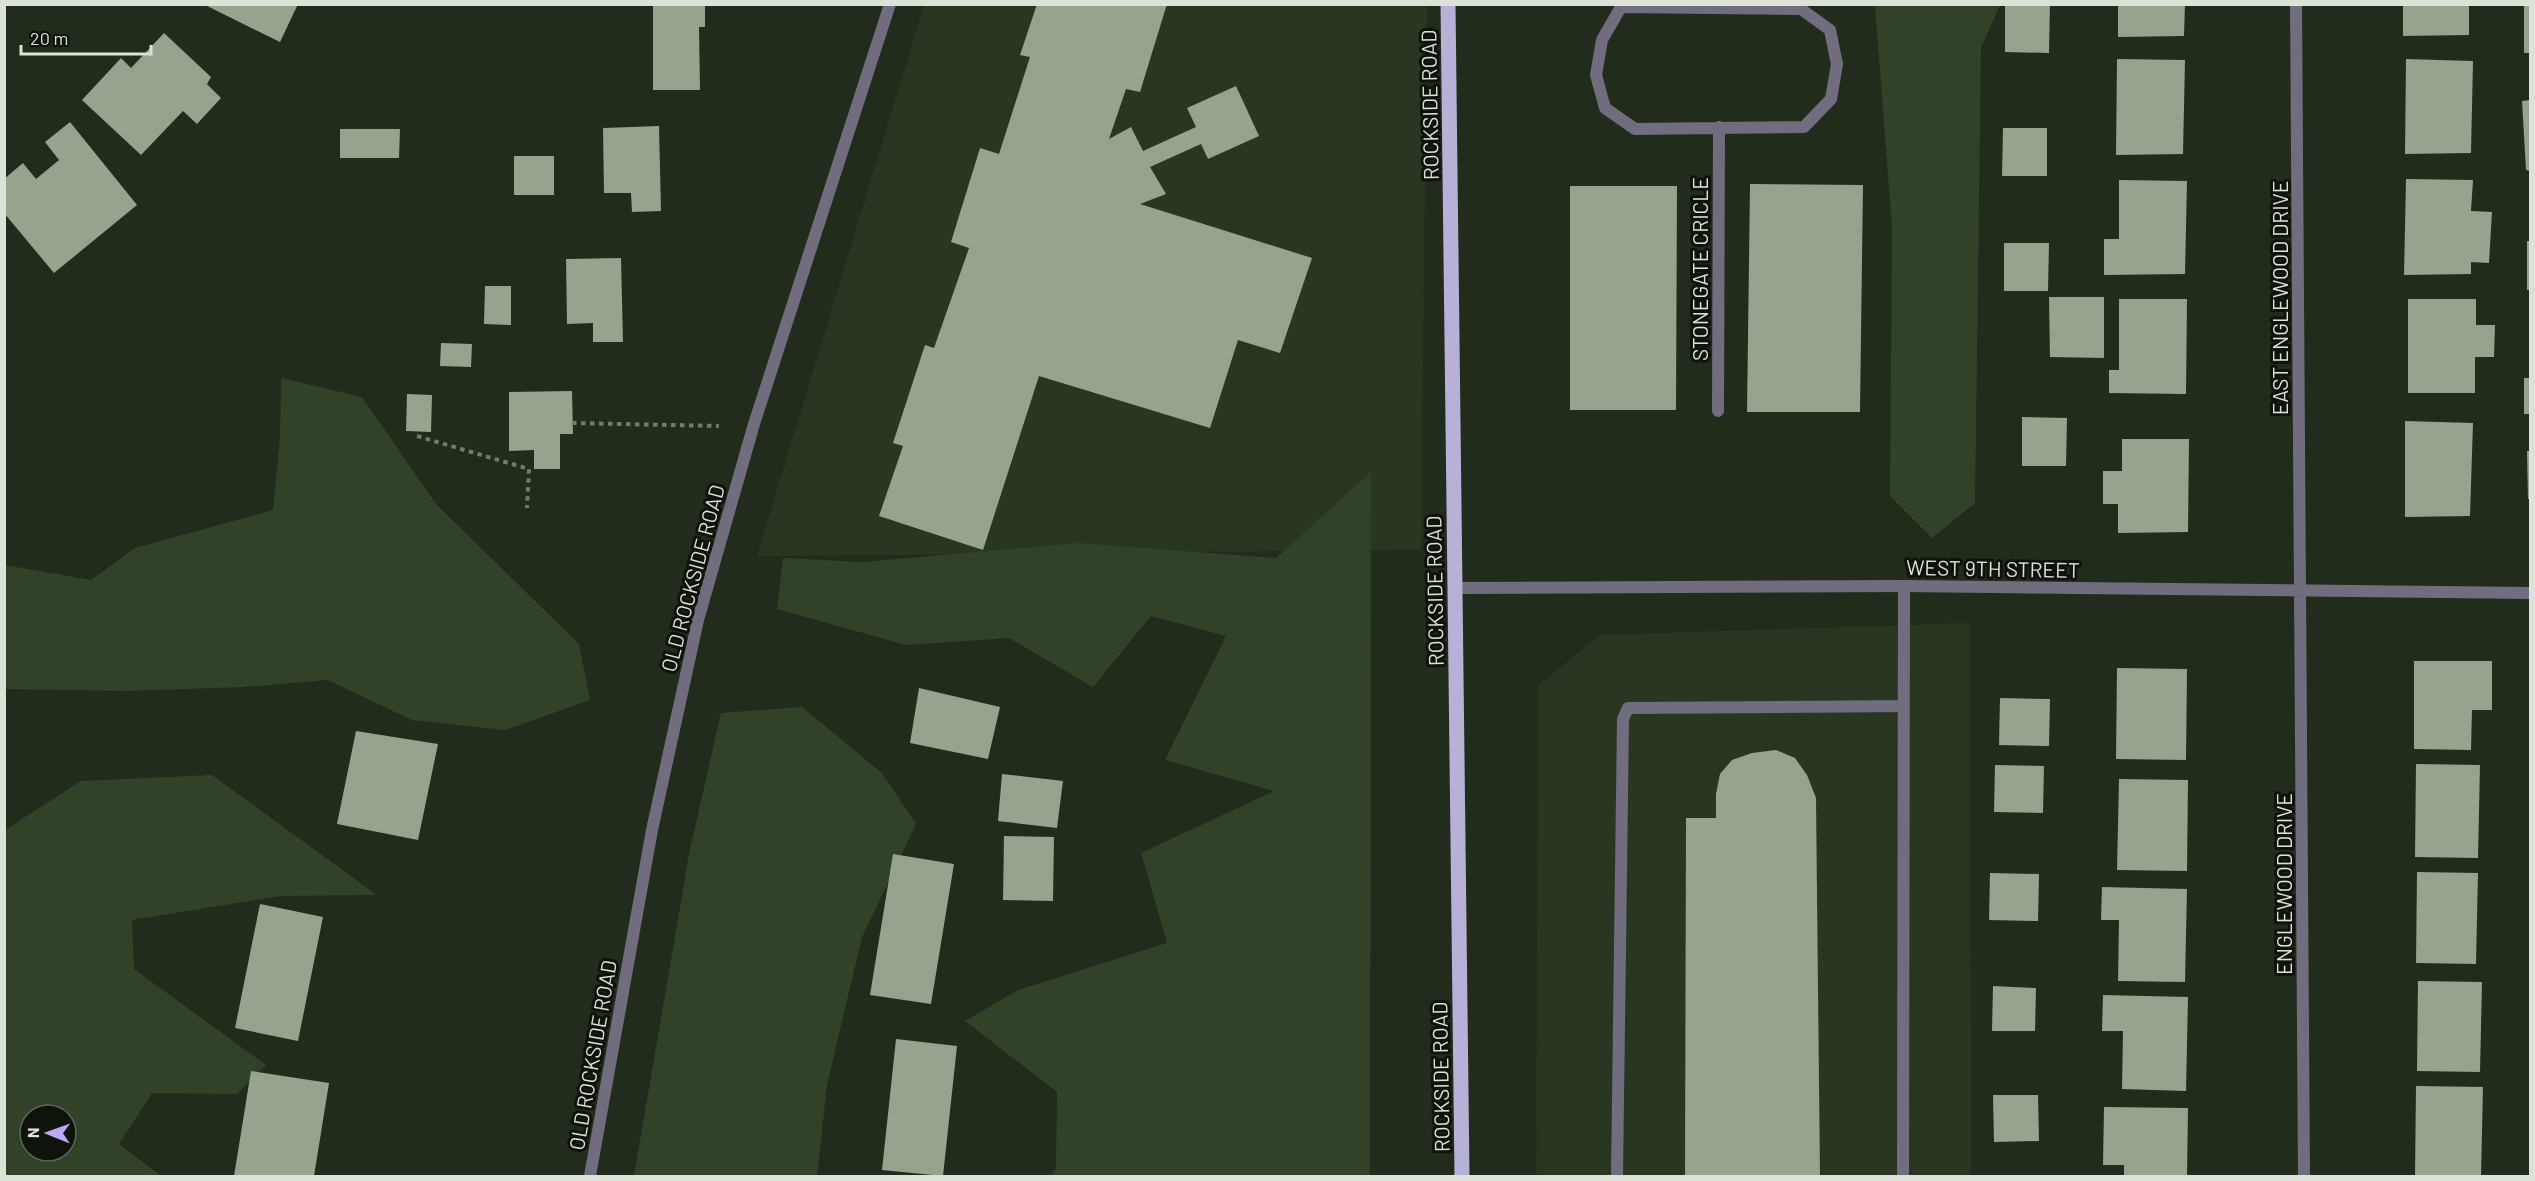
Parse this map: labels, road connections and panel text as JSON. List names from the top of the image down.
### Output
{
  "streets": {
    "main road": ["ROCKSIDE ROAD"],
    "street": [
      "STONEGATE CRICLE",
      "EAST ENGLEWOOD DRIVE",
      "WEST 9TH STREET",
      "OLD ROCKSIDE ROAD",
      "ENGLEWOOD DRIVE"
    ]
  },
  "crossings": [
    ["ROCKSIDE ROAD", "WEST 9TH STREET"],
    ["EAST ENGLEWOOD DRIVE", "WEST 9TH STREET"],
    ["EAST ENGLEWOOD DRIVE", "ENGLEWOOD DRIVE"],
    ["WEST 9TH STREET", "ENGLEWOOD DRIVE"]
  ],
  "scale_bar": "20 m",
  "north": "left"
}
